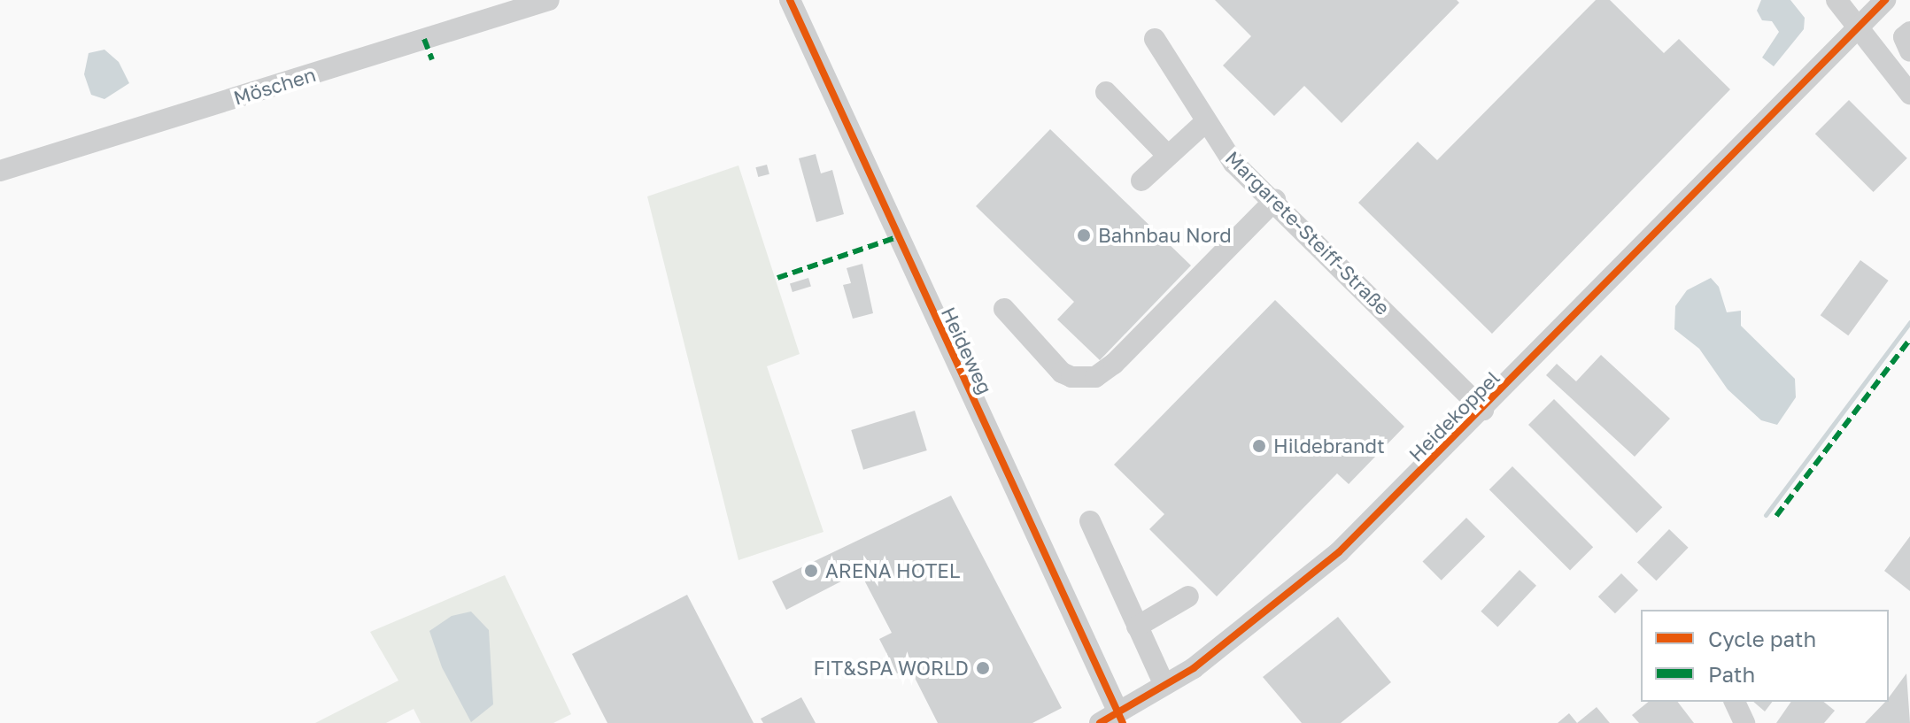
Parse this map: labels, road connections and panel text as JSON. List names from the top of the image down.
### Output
{
  "streets": {
    "street": [
      "Möschen",
      "Margarete-Steiff-Straße",
      "Heideweg",
      "Heidekoppel"
    ]
  },
  "crossings": [
    ["Margarete-Steiff-Straße", "Heidekoppel"],
    ["Heideweg", "Heidekoppel"]
  ],
  "places": [
    "Bahnbau Nord",
    "Hildebrandt",
    "ARENA HOTEL",
    "FIT&SPA WORLD"
  ],
  "legend": ["Cycle path", "Path"]
}
